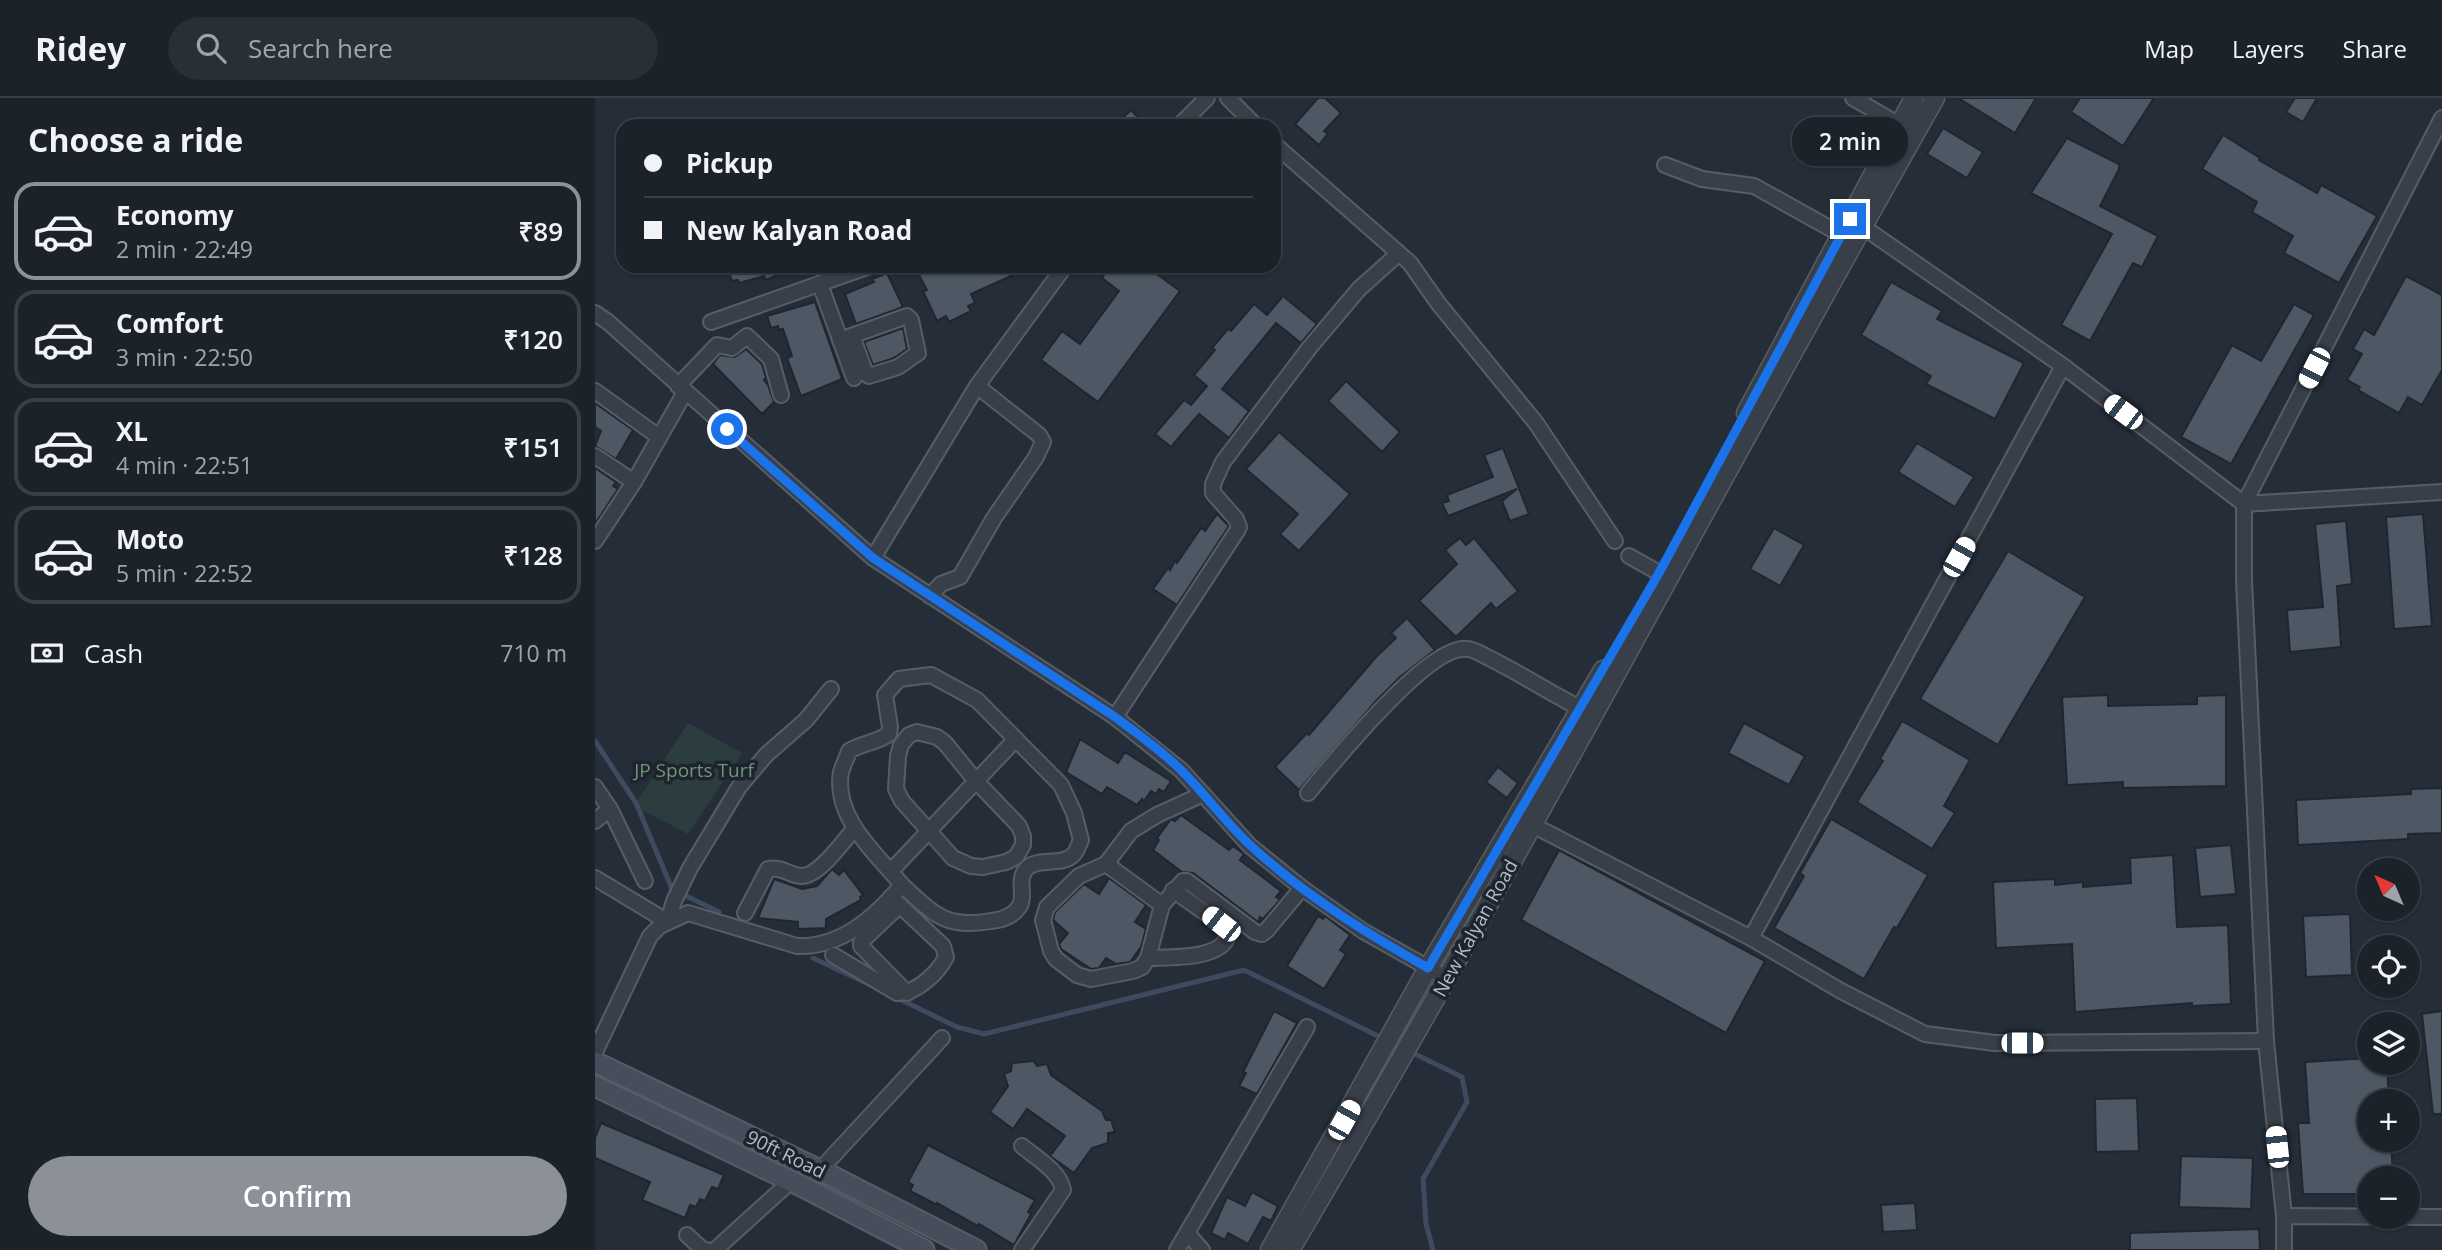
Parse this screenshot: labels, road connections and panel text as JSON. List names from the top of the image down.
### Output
{
  "streets": {
    "main road": ["90ft Road"],
    "street": ["New Kalyan Road"]
  },
  "parks": ["JP Sports Turf"],
  "north": "top left",
  "page": {
    "header": "Ridey",
    "search": "Search here",
    "nav": ["Map", "Layers", "Share"],
    "heading": "Choose a ride",
    "bubble": "2 min",
    "banner": ["Pickup", "New Kalyan Road"],
    "list": [
      {
        "name": "Economy",
        "note": "2 min · 22:49",
        "value": "₹89"
      },
      {
        "name": "Comfort",
        "note": "3 min · 22:50",
        "value": "₹120"
      },
      {
        "name": "XL",
        "note": "4 min · 22:51",
        "value": "₹151"
      },
      {
        "name": "Moto",
        "note": "5 min · 22:52",
        "value": "₹128"
      }
    ],
    "pay": ["Cash", "710 m"],
    "map_buttons": ["+", "−"],
    "buttons": "Confirm"
  }
}
